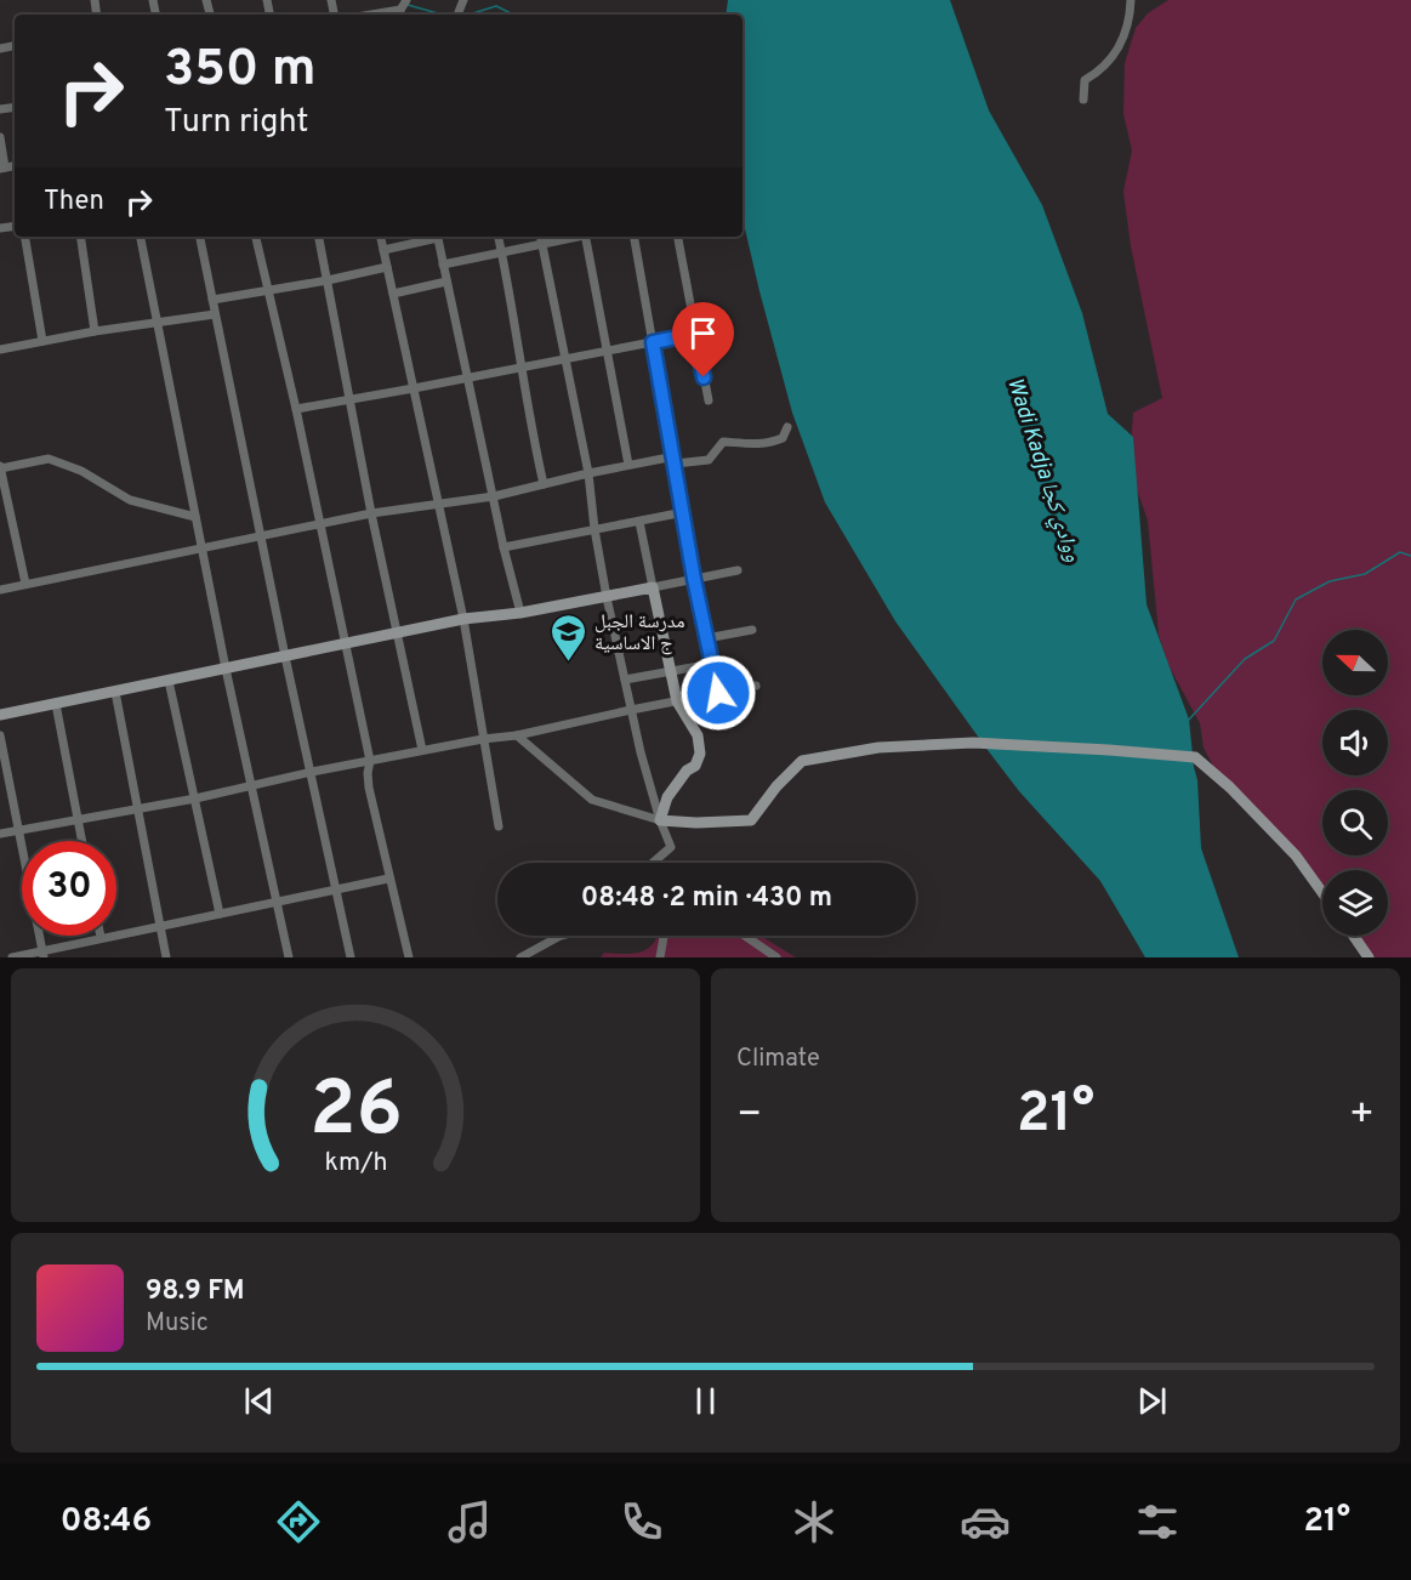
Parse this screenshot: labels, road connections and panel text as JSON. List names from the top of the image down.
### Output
{
  "water": ["Wadi Kadja ووادي كجا"],
  "places": {
    "school or university": ["مدرسة الجبل ج الاساسية"]
  },
  "north": "left",
  "page": {
    "turn": ["350 m", "Turn right"],
    "then": "Then",
    "limit": "30",
    "trip": "08:48 · 2 min · 430 m",
    "tile": "Climate",
    "heat": ["−", "21°", "+"],
    "song": ["98.9 FM", "Music"],
    "tabs": ["08:46", "21°"],
    "gauge": ["26", "km/h"]
  }
}
